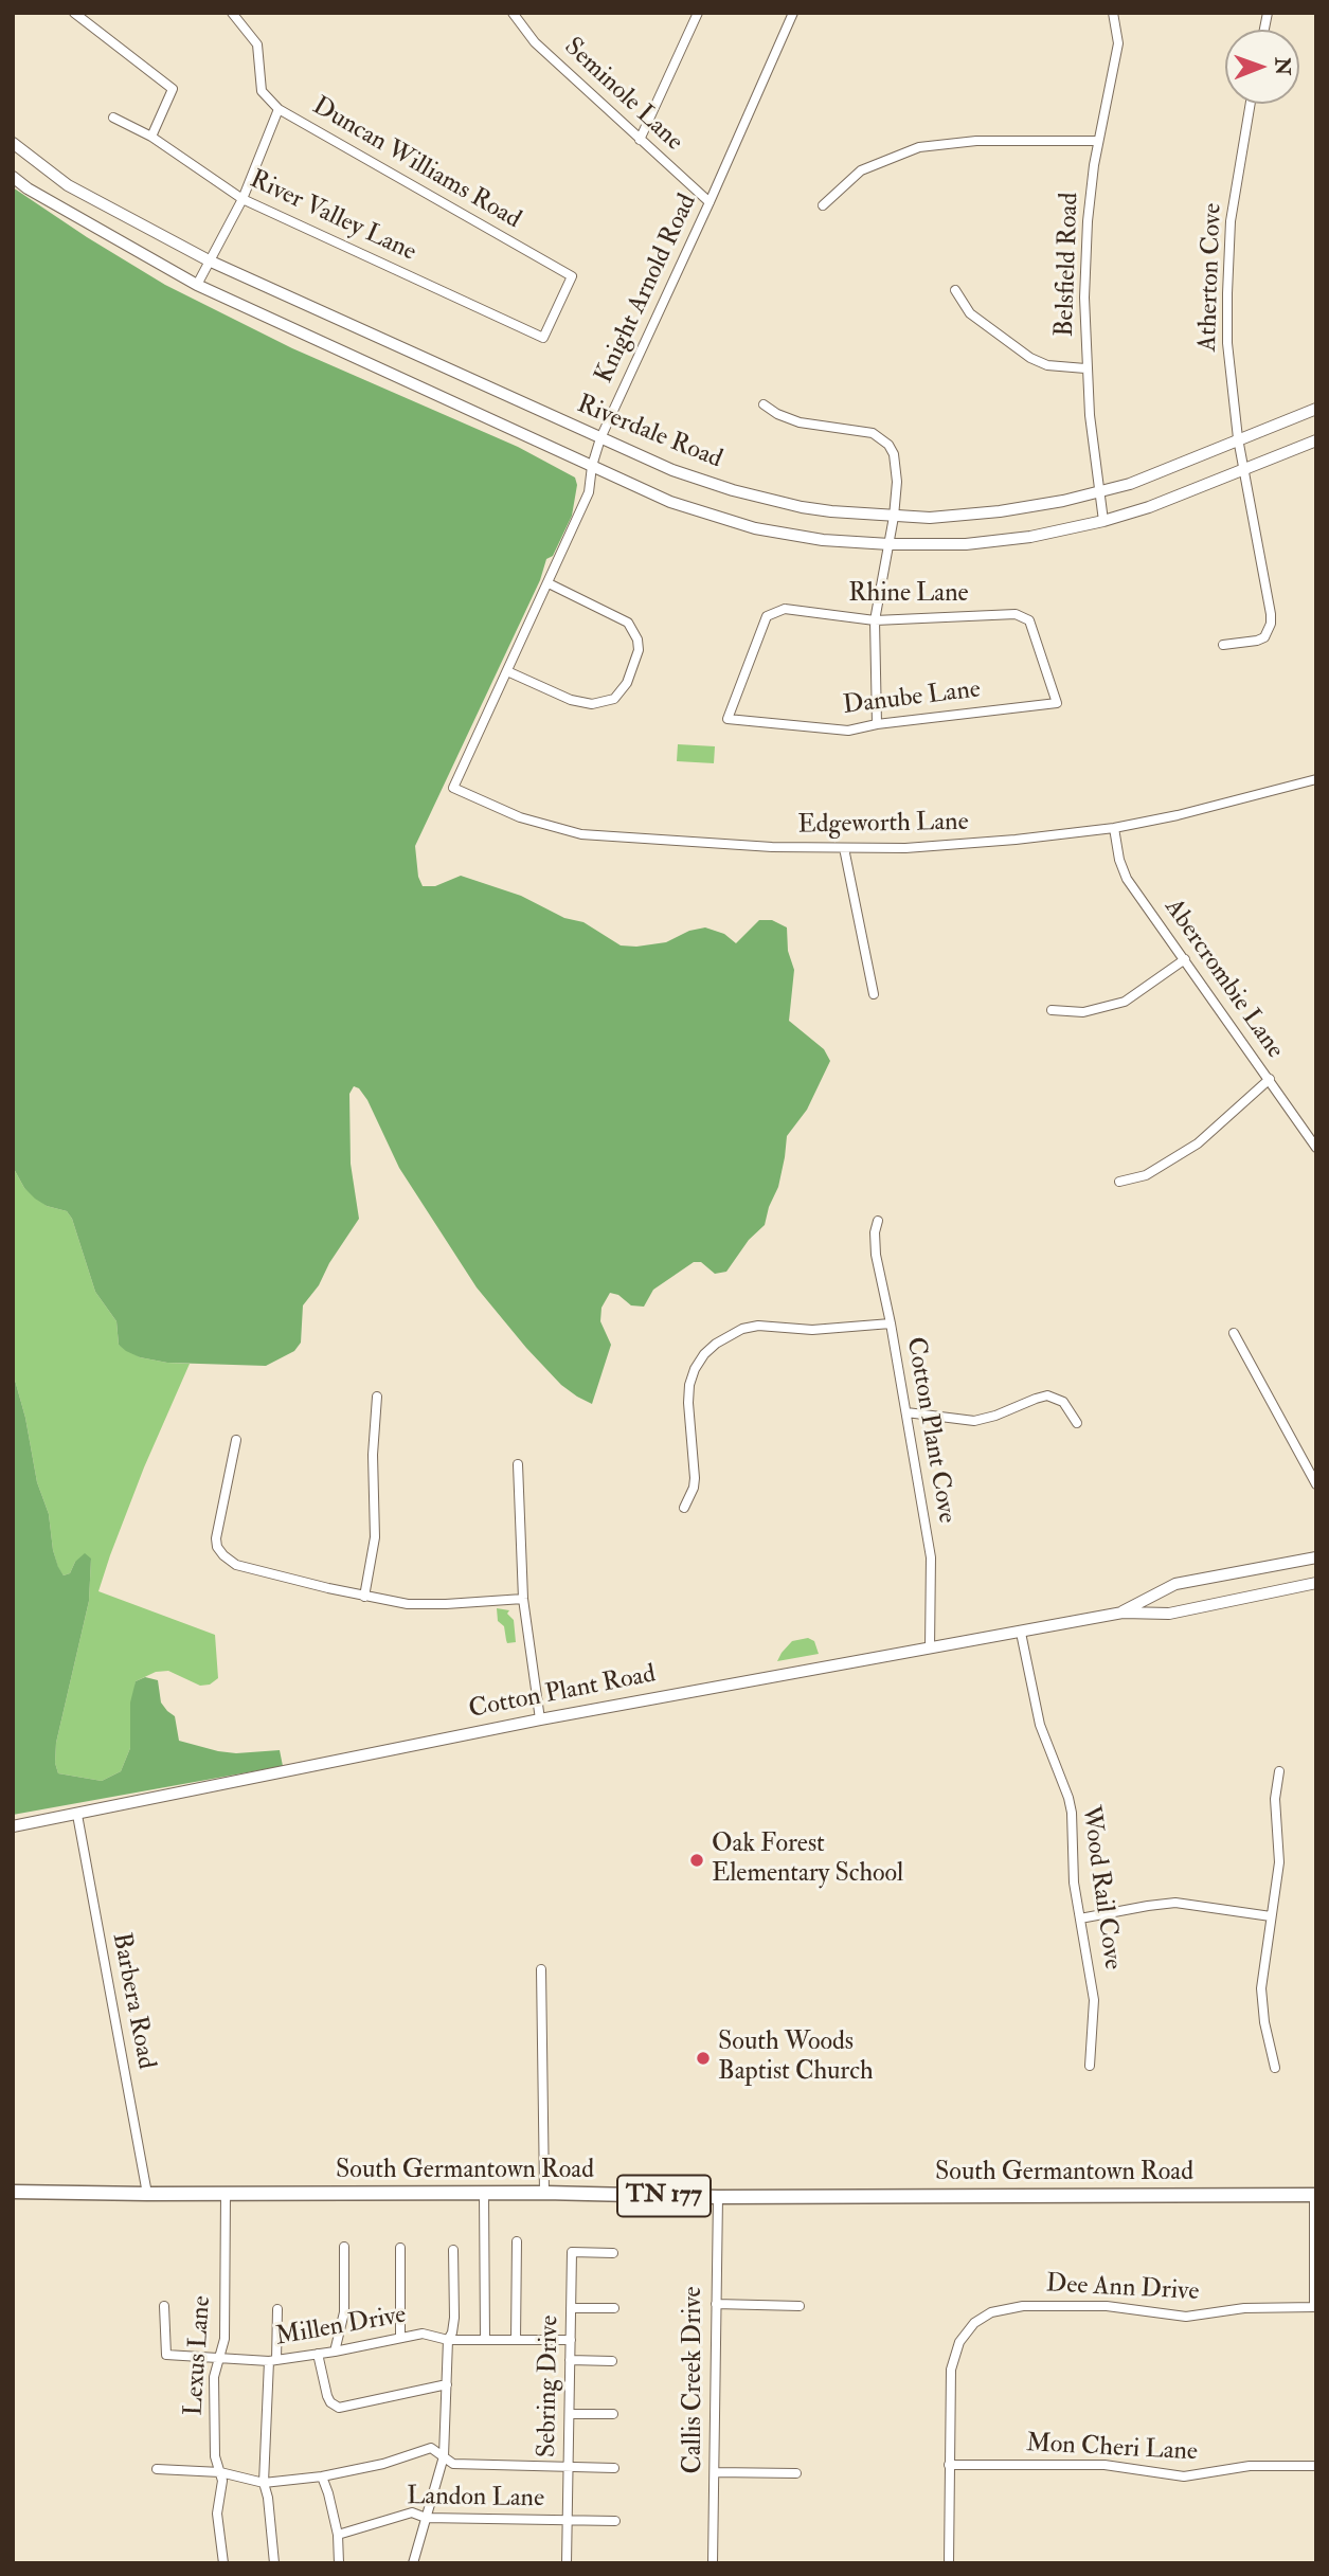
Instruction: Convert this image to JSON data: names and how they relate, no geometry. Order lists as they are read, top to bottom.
{
  "streets": {
    "main road": ["South Germantown Road", "TN 177"],
    "street": [
      "Seminole Lane",
      "Duncan Williams Road",
      "River Valley Lane",
      "Belsfield Road",
      "Atherton Cove",
      "Knight Arnold Road",
      "Riverdale Road",
      "Rhine Lane",
      "Danube Lane",
      "Edgeworth Lane",
      "Abercrombie Lane",
      "Cotton Plant Cove",
      "Cotton Plant Road",
      "Wood Rail Cove",
      "Barbera Road",
      "Dee Ann Drive",
      "Millen Drive",
      "Lexus Lane",
      "Callis Creek Drive",
      "Sebring Drive",
      "Mon Cheri Lane",
      "Landon Lane"
    ]
  },
  "crossings": [
    ["Seminole Lane", "Knight Arnold Road"],
    ["Duncan Williams Road", "River Valley Lane"],
    ["Belsfield Road", "Riverdale Road"],
    ["Atherton Cove", "Riverdale Road"],
    ["Knight Arnold Road", "Riverdale Road"],
    ["Knight Arnold Road", "Edgeworth Lane"],
    ["Rhine Lane", "Danube Lane"],
    ["Edgeworth Lane", "Abercrombie Lane"],
    ["Cotton Plant Cove", "Cotton Plant Road"],
    ["Cotton Plant Road", "Wood Rail Cove"],
    ["Cotton Plant Road", "Barbera Road"],
    ["Barbera Road", "South Germantown Road"],
    ["South Germantown Road", "Lexus Lane"],
    ["South Germantown Road", "Callis Creek Drive"],
    ["Dee Ann Drive", "Mon Cheri Lane"],
    ["Millen Drive", "Lexus Lane"],
    ["Millen Drive", "Sebring Drive"],
    ["Sebring Drive", "Landon Lane"]
  ],
  "places": ["Oak Forest Elementary School", "South Woods Baptist Church"],
  "north": "right"
}
